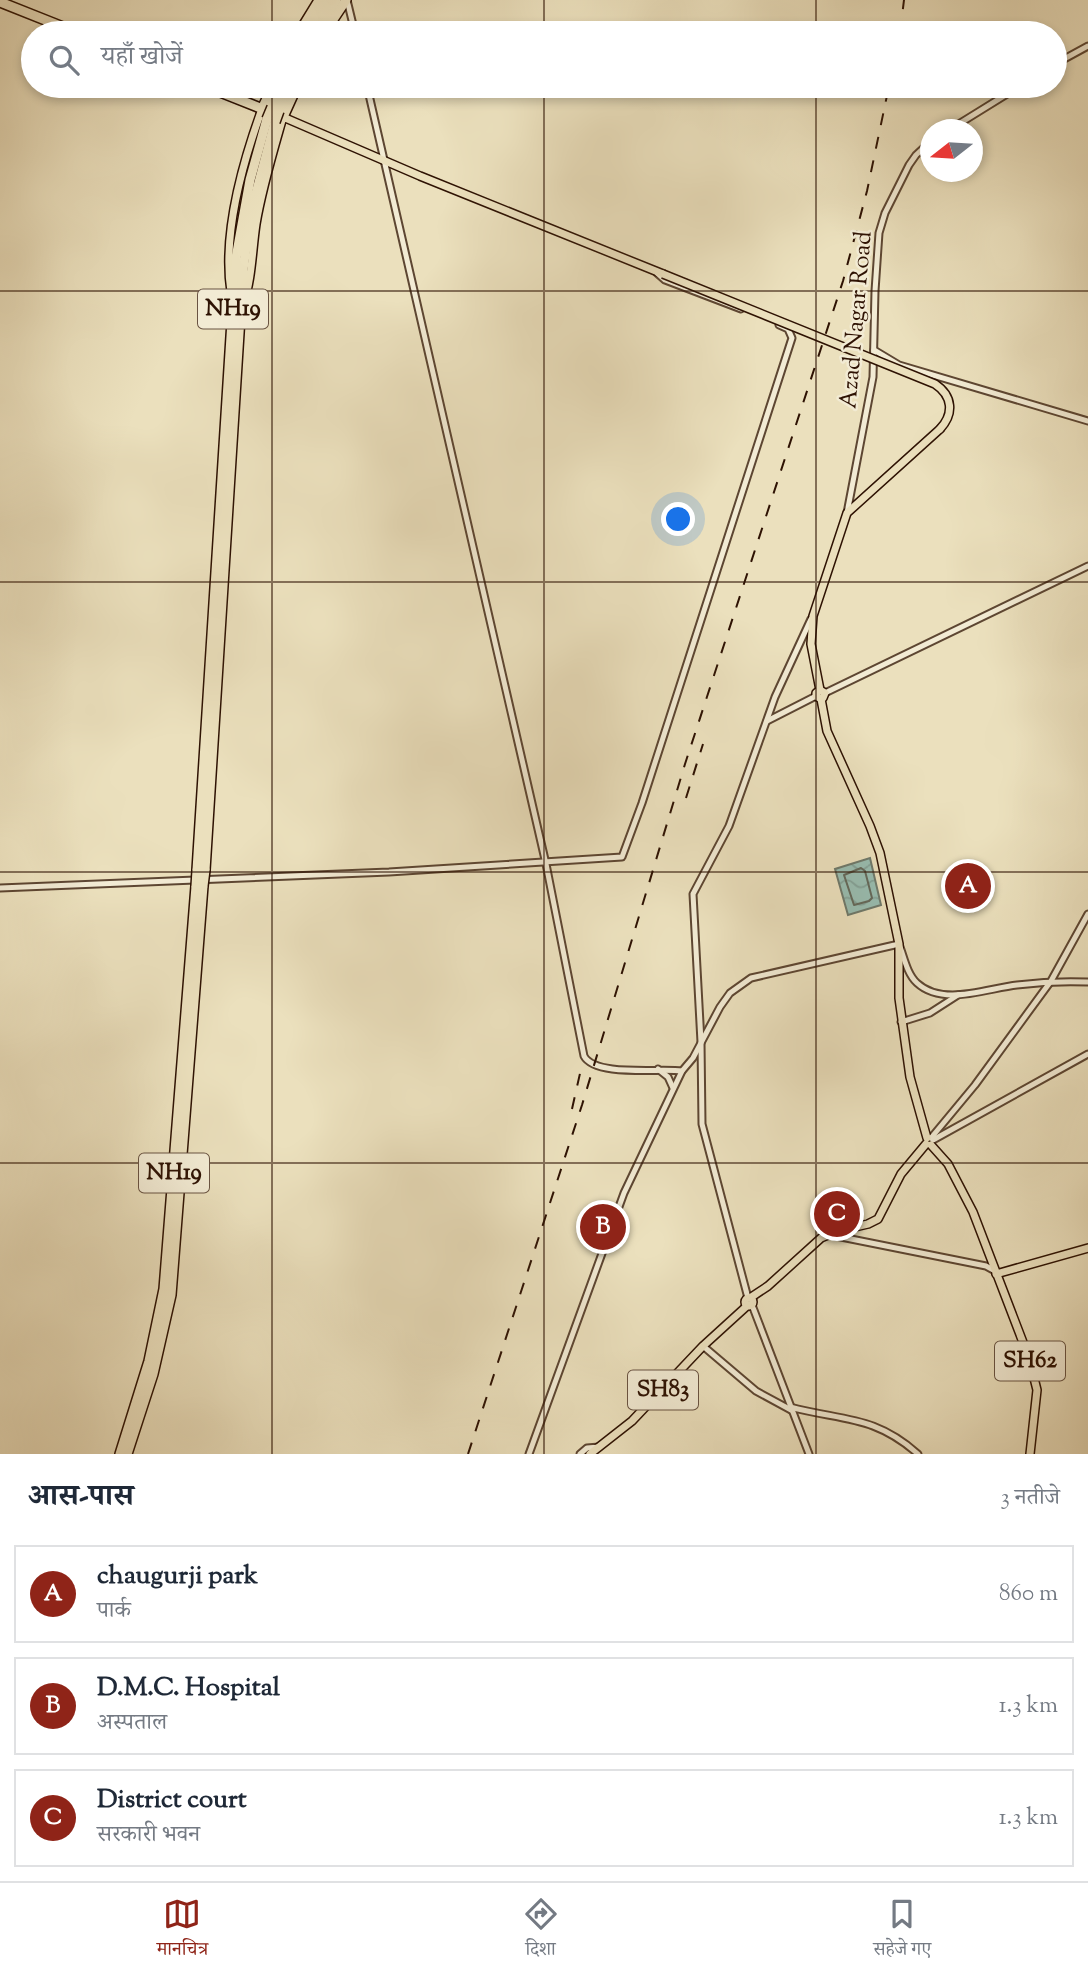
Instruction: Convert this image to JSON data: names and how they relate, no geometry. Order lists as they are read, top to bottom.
{
  "streets": {
    "highway": ["NH19"],
    "main road": ["SH62", "SH83"],
    "street": ["Azad Nagar Road"]
  },
  "crossings": [
    ["SH62", "SH83"]
  ],
  "north": "left",
  "page": {
    "search": "यहाँ खोजें",
    "pins": ["A", "C", "B"],
    "heading": ["आस-पास", "3 नतीजे"],
    "list": [
      {
        "mark": "A",
        "name": "chaugurji park",
        "note": "पार्क",
        "value": "860 m"
      },
      {
        "mark": "B",
        "name": "D.M.C. Hospital",
        "note": "अस्पताल",
        "value": "1.3 km"
      },
      {
        "mark": "C",
        "name": "District court",
        "note": "सरकारी भवन",
        "value": "1.3 km"
      }
    ],
    "nav": ["मानचित्र", "दिशा", "सहेजे गए"]
  }
}
